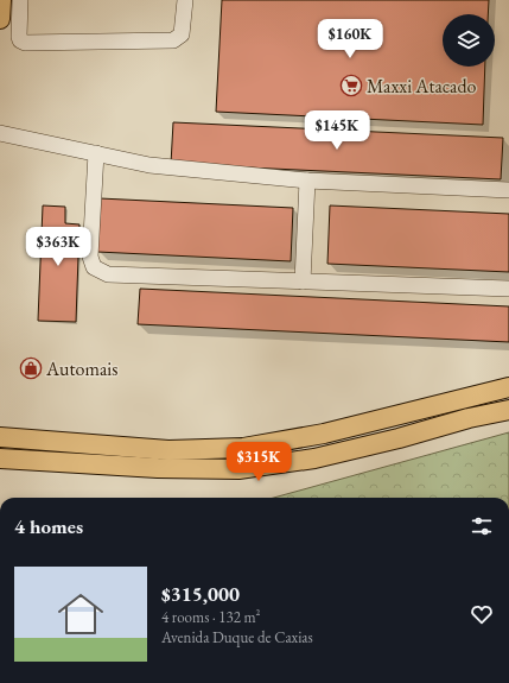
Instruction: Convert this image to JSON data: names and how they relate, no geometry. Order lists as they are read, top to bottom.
{
  "places": {
    "supermarket": ["Maxxi Atacado"],
    "shop": ["Automais"]
  },
  "page": {
    "price": [
      "$160K",
      "$145K",
      "$363K",
      "$315K"
    ],
    "heading": "4 homes",
    "list": [
      {
        "name": "$315,000",
        "note": "4 rooms · 132 m² · Avenida Duque de Caxias"
      }
    ]
  }
}
